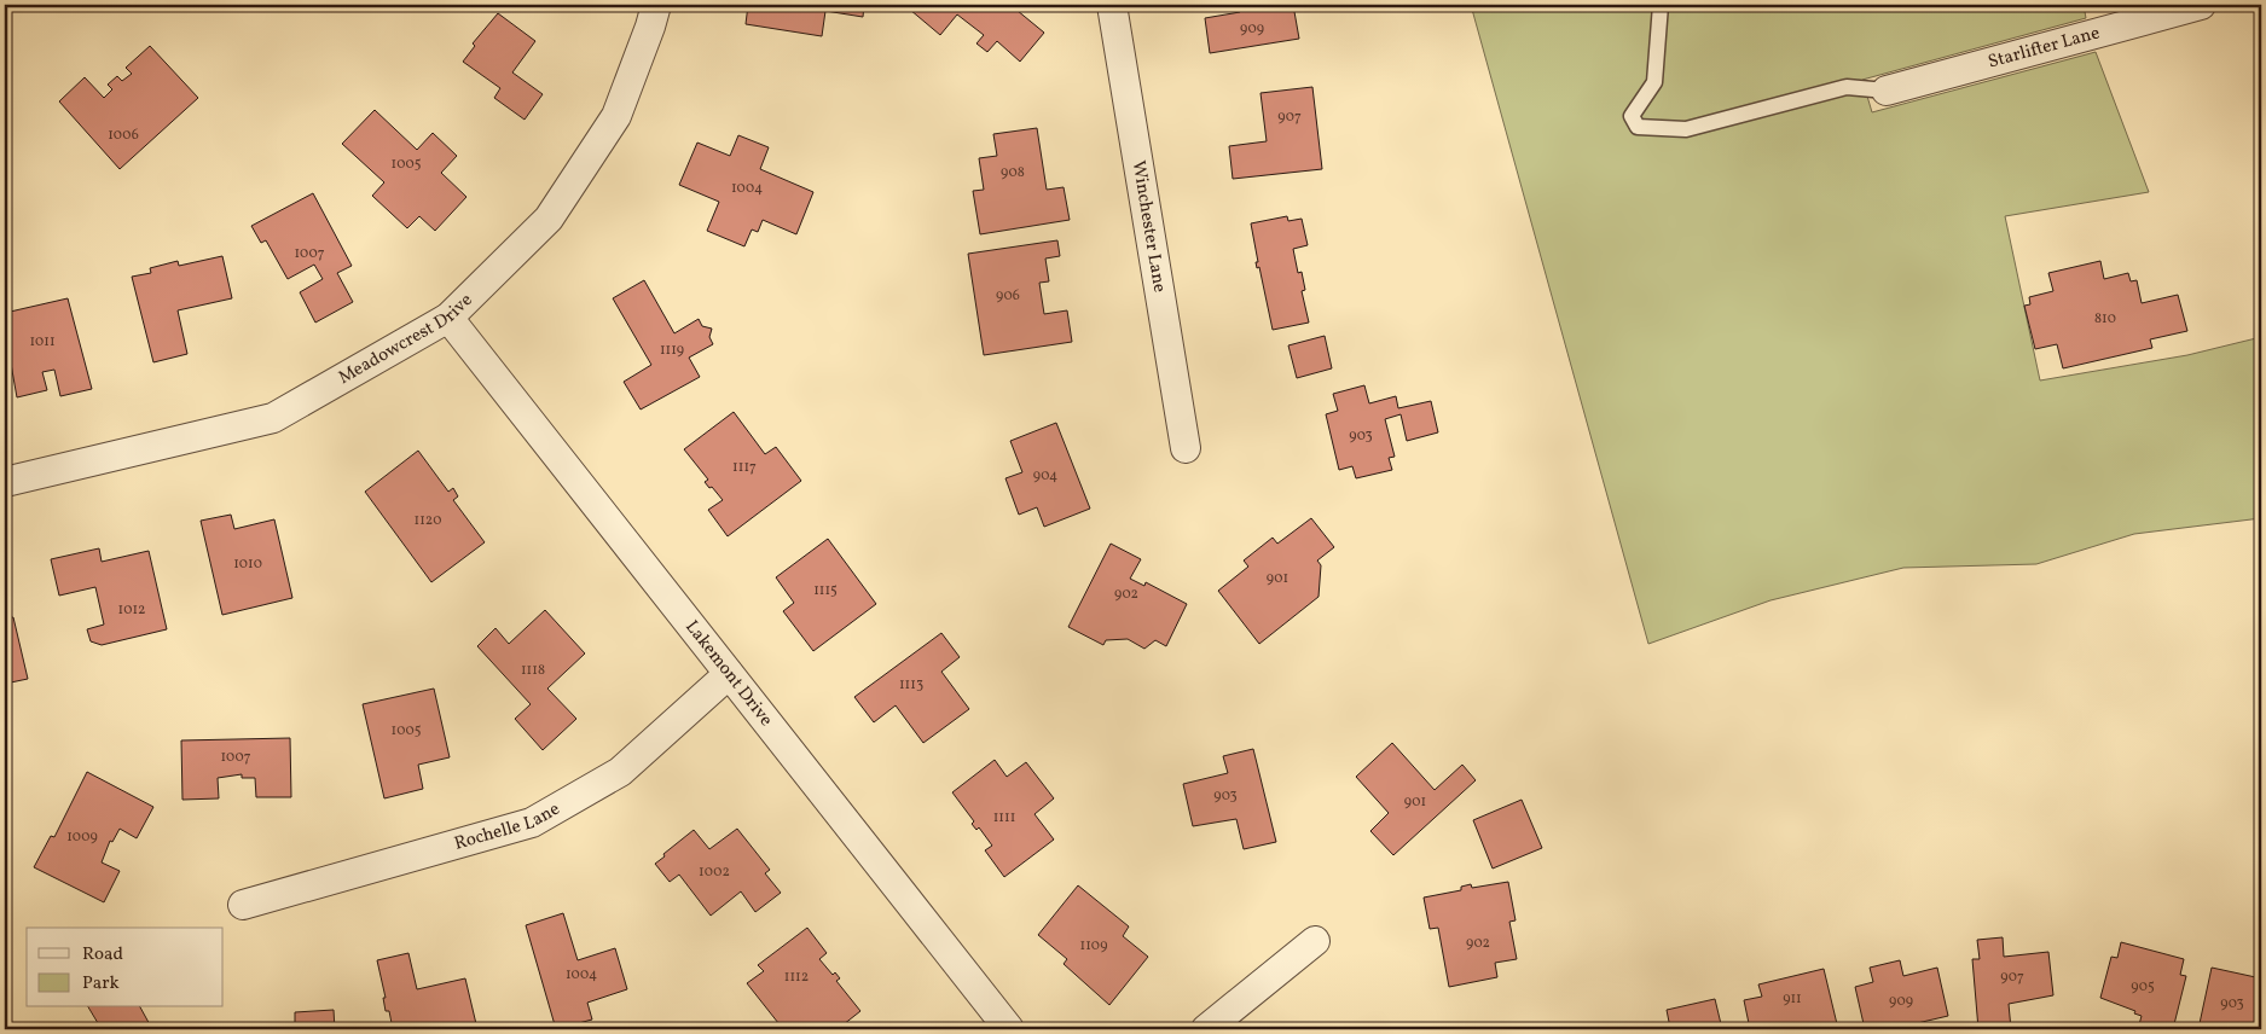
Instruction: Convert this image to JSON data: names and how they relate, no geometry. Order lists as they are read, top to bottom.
{
  "streets": {
    "street": [
      "Starlifter Lane",
      "Winchester Lane",
      "Meadowcrest Drive",
      "Lakemont Drive",
      "Rochelle Lane"
    ]
  },
  "crossings": [
    ["Meadowcrest Drive", "Lakemont Drive"],
    ["Lakemont Drive", "Rochelle Lane"]
  ],
  "house_numbers": [
    "909",
    "907",
    "1006",
    "1005",
    "908",
    "1004",
    "1007",
    "906",
    "810",
    "1011",
    "1119",
    "903",
    "1117",
    "904",
    "1120",
    "1010",
    "901",
    "1115",
    "902",
    "1012",
    "1118",
    "1113",
    "1005",
    "1007",
    "903",
    "901",
    "1111",
    "1009",
    "1002",
    "902",
    "1109",
    "1004",
    "1112",
    "907",
    "905",
    "911",
    "909",
    "903"
  ],
  "legend": ["Road", "Park"]
}
